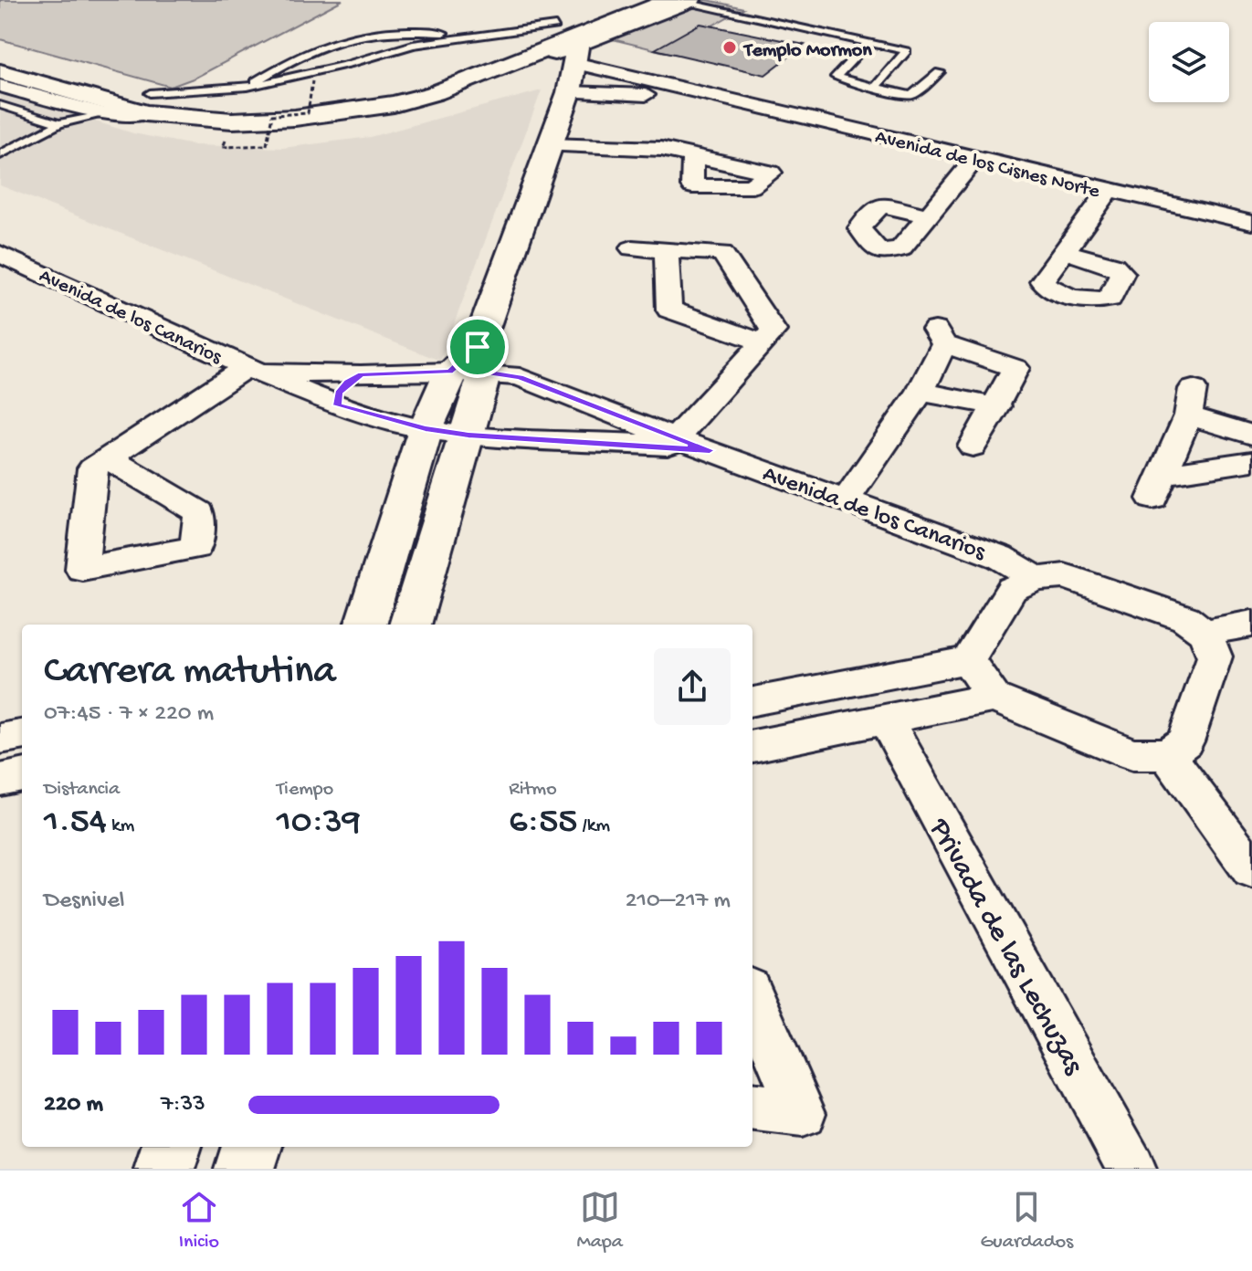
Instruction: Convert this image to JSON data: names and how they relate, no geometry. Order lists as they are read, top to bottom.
{
  "streets": {
    "street": ["Avenida de los Cisnes Norte", "Avenida de los Canarios", "Privada de las Lechuzas"]
  },
  "places": ["Templo Mormon"],
  "page": {
    "heading": ["Carrera matutina", "07:45 · 7 × 220 m"],
    "stats": [
      ["Distancia", "1.54 km"],
      ["Tiempo", "10:39"],
      ["Ritmo", "6:55 /km"]
    ],
    "chart": ["Desnivel", "210–217 m"],
    "list": [
      {
        "name": "220 m",
        "note": "7:33"
      }
    ],
    "tabs": ["Inicio", "Mapa", "Guardados"]
  }
}
